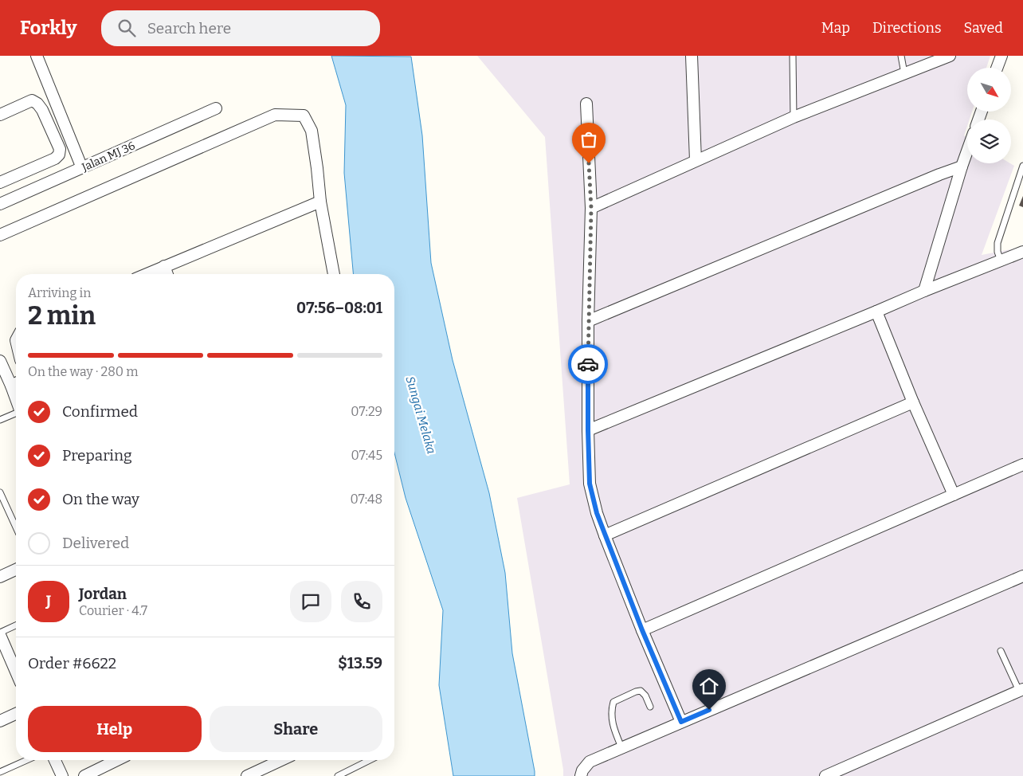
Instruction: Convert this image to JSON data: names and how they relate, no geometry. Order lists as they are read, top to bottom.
{
  "streets": {
    "street": ["Jalan MJ 36"]
  },
  "water": ["Sungai Melaka"],
  "north": "bottom right",
  "page": {
    "header": "Forkly",
    "search": "Search here",
    "nav": ["Map", "Directions", "Saved"],
    "heading": ["2 min", "Arriving in", "07:56–08:01"],
    "panel": [
      "Jordan",
      "Courier · 4.7",
      "Order #6622",
      "$13.59"
    ],
    "bar": "On the way · 280 m",
    "list": [
      ["Confirmed", "07:29"],
      ["Preparing", "07:45"],
      ["On the way", "07:48"],
      "Delivered"
    ],
    "round": "J",
    "buttons": ["Help", "Share"]
  }
}
